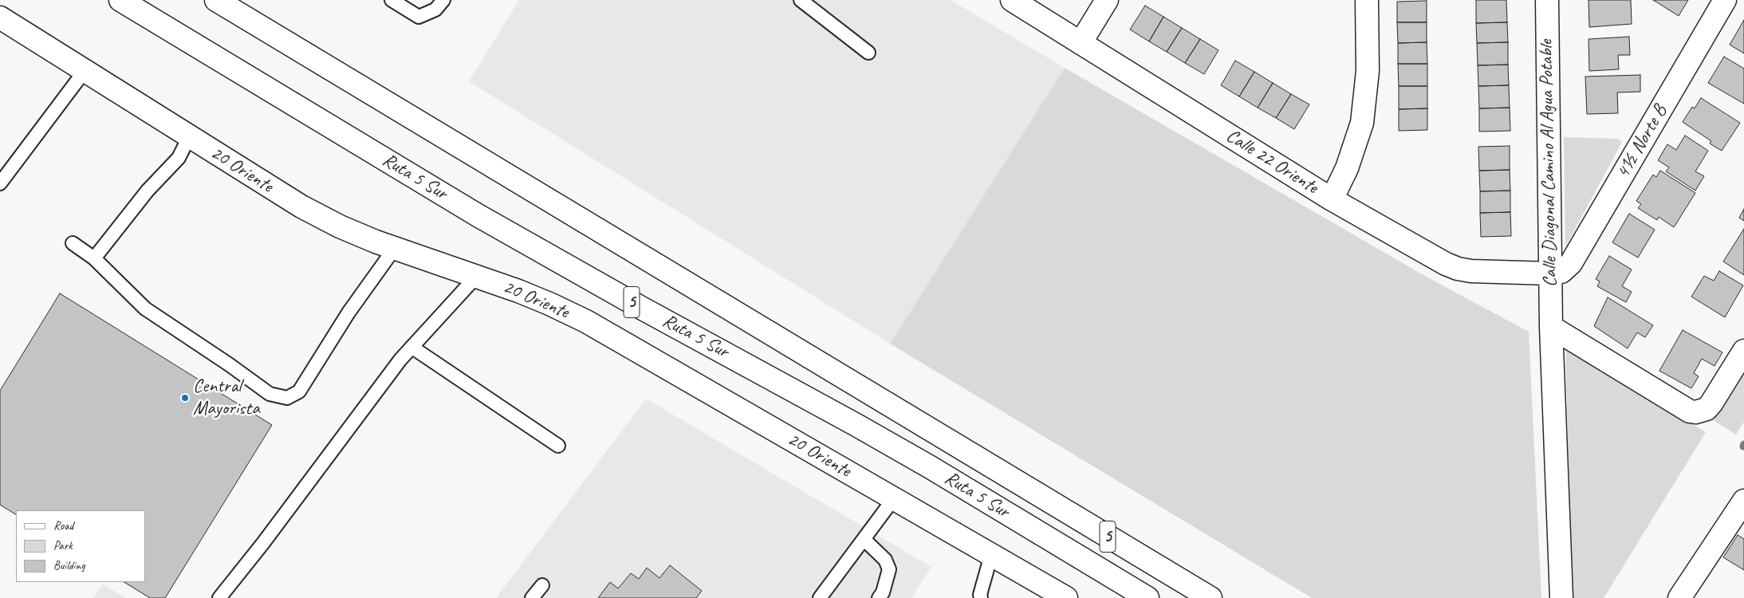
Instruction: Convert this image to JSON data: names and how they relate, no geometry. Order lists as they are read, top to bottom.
{
  "streets": {
    "main road": [
      "4½ Norte B",
      "Calle 22 Oriente",
      "Calle Diagonal Camino Al Agua Potable",
      "20 Oriente",
      "Ruta 5 Sur",
      "5"
    ]
  },
  "crossings": [
    ["4½ Norte B", "Calle 22 Oriente"],
    ["4½ Norte B", "Calle Diagonal Camino Al Agua Potable"],
    ["Calle 22 Oriente", "Calle Diagonal Camino Al Agua Potable"]
  ],
  "places": ["Central Mayorista"],
  "legend": ["Road", "Park", "Building"]
}
